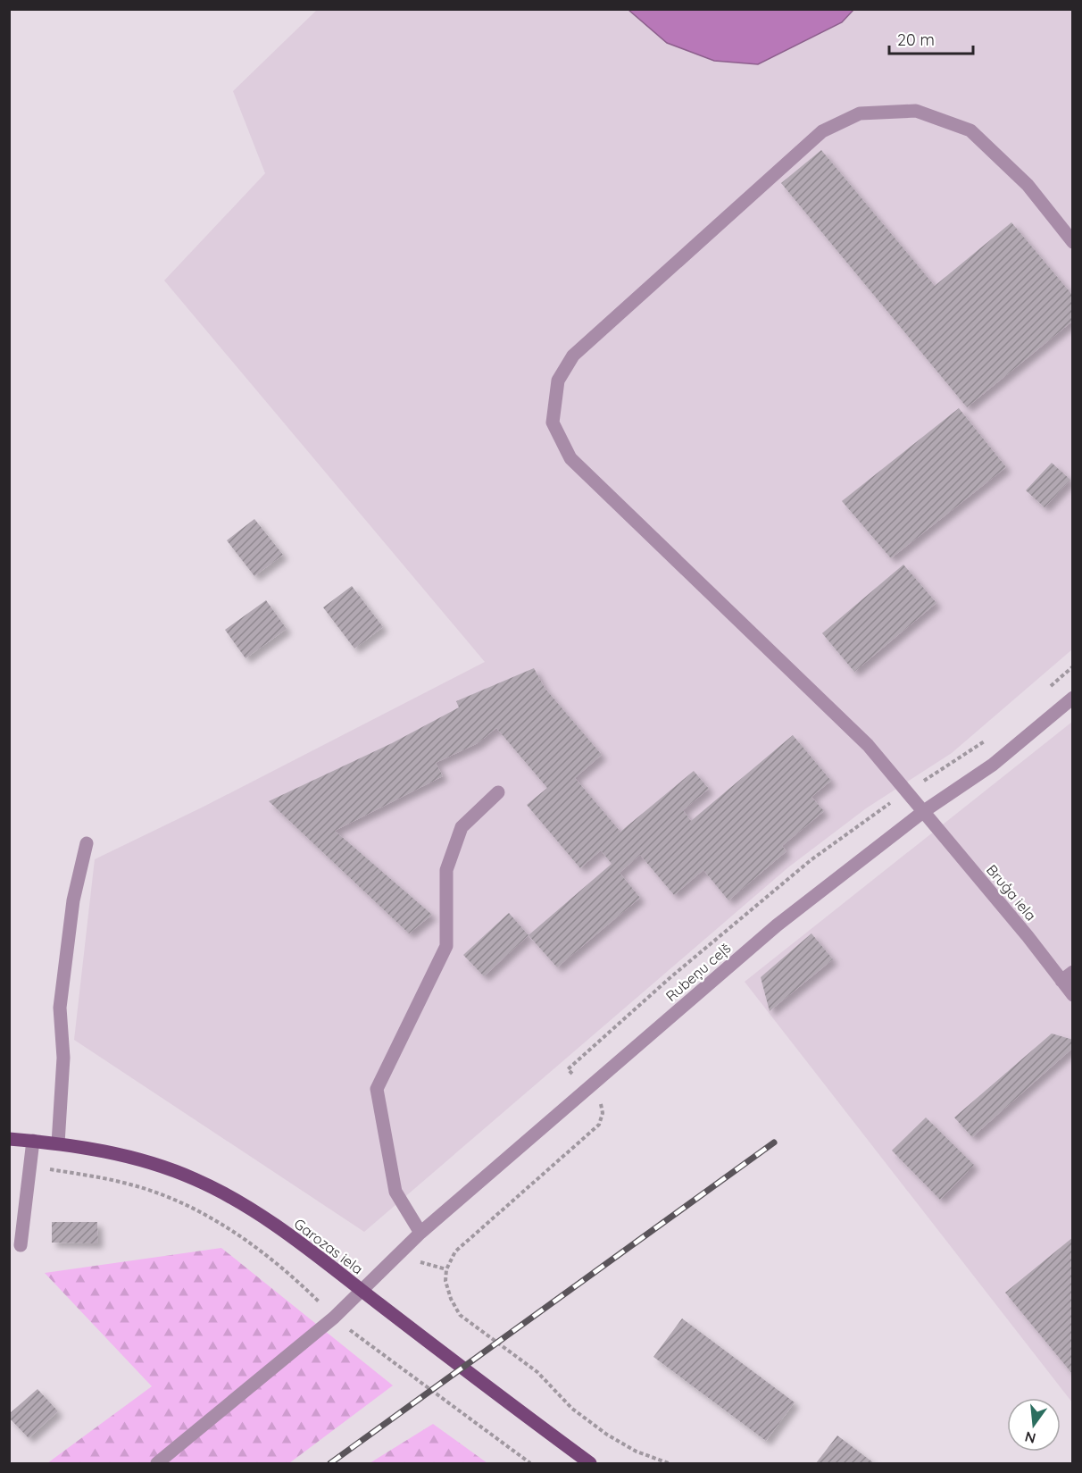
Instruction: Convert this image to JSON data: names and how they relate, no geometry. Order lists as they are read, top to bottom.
{
  "streets": {
    "main road": ["Garozas iela"],
    "street": ["Bruģa iela", "Rubeņu ceļš"]
  },
  "crossings": [
    ["Bruģa iela", "Rubeņu ceļš"],
    ["Rubeņu ceļš", "Garozas iela"]
  ],
  "scale_bar": "20 m",
  "north": "bottom"
}
